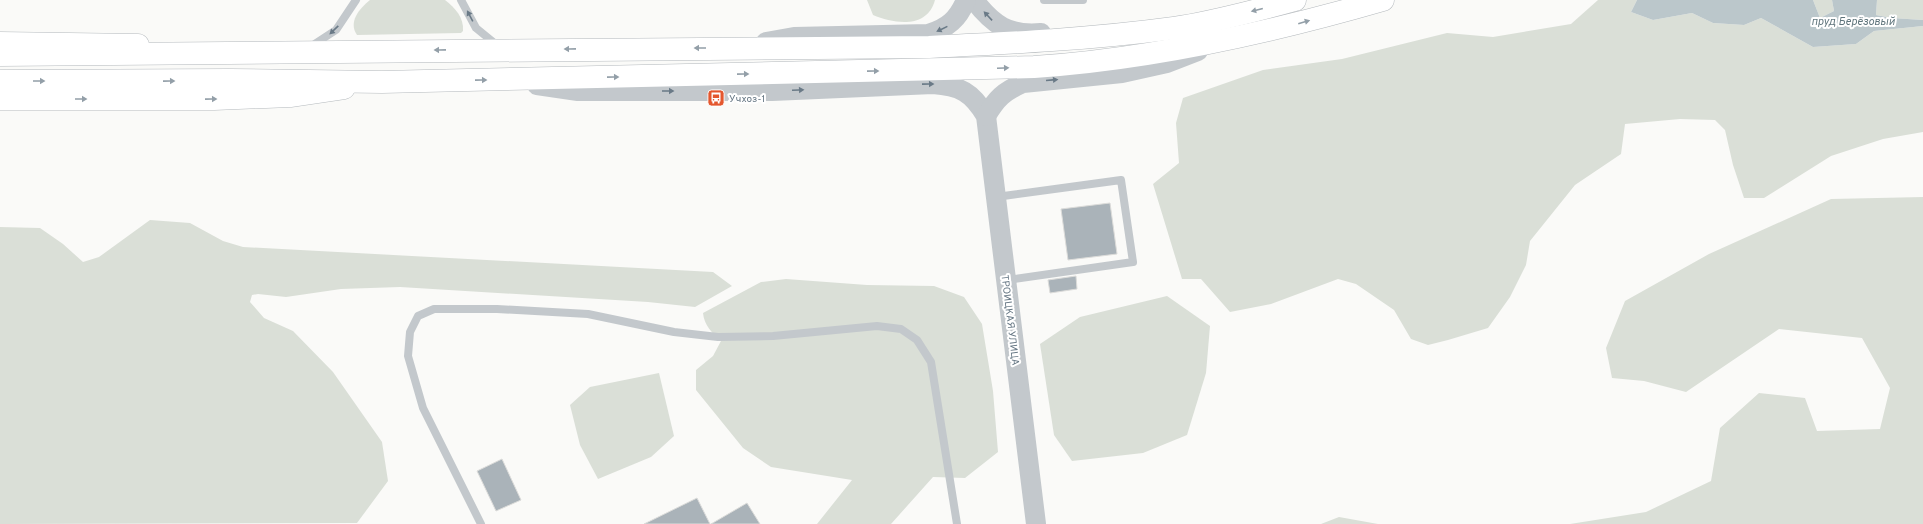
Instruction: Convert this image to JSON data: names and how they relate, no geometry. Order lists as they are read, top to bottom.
{
  "streets": {
    "street": ["ТРОИЦКАЯ УЛИЦА"]
  },
  "water": ["пруд Берёзовый"],
  "places": {
    "bus stop": ["Учхоз-1"]
  }
}
